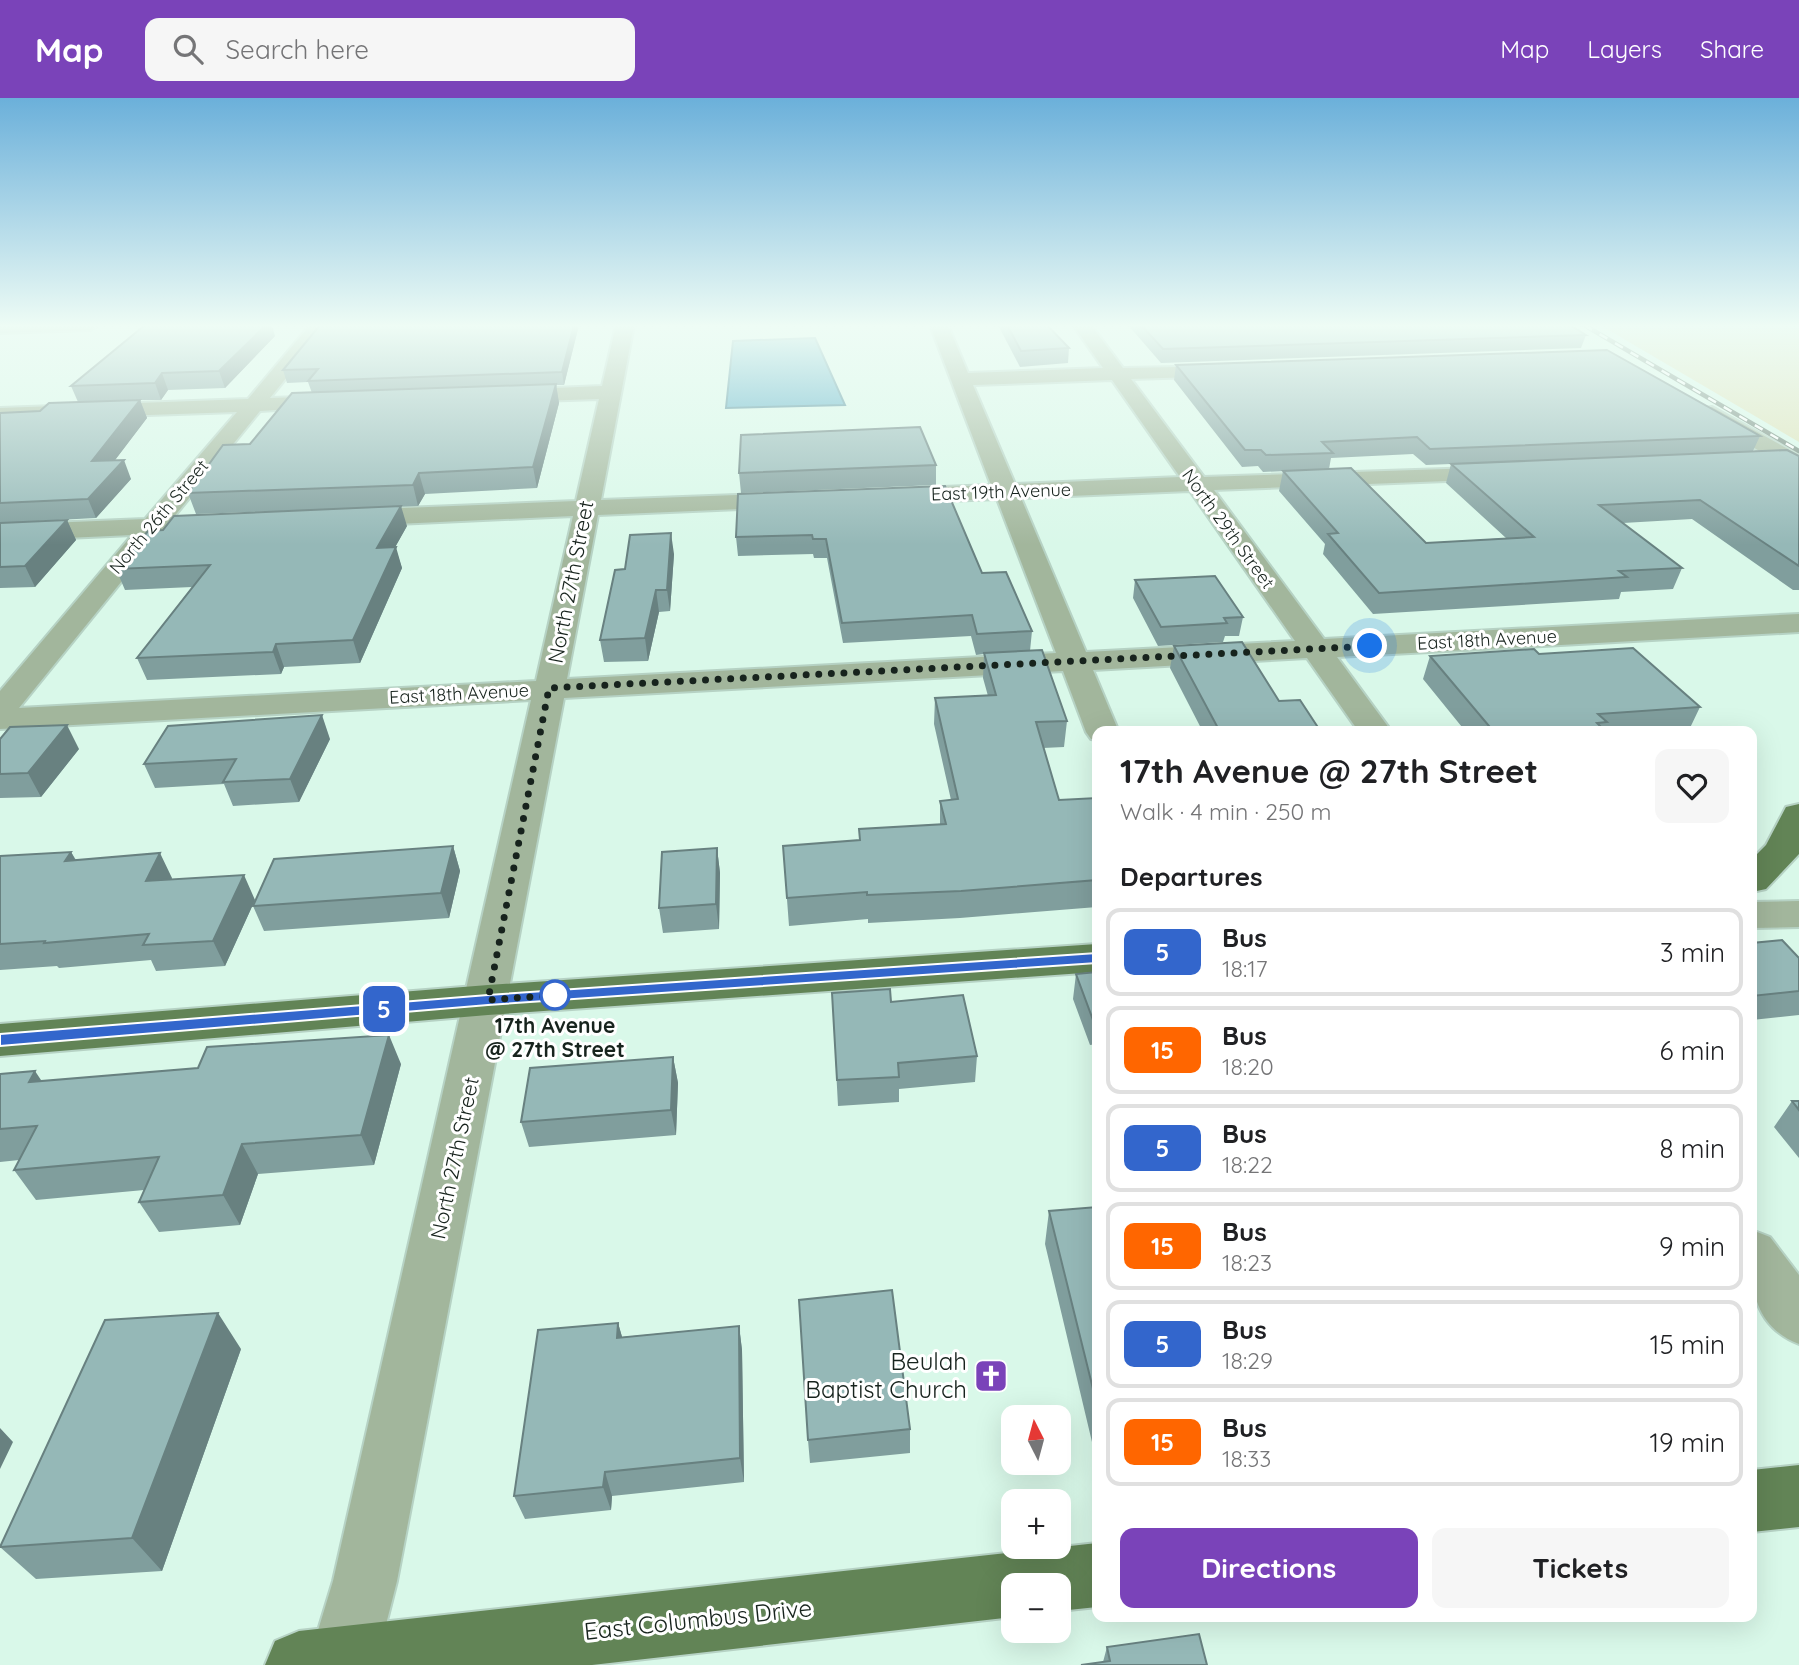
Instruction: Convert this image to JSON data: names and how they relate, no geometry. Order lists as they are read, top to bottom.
{
  "streets": {
    "main road": ["East Columbus Drive"],
    "street": [
      "East 19th Avenue",
      "North 26th Street",
      "North 29th Street",
      "North 27th Street",
      "East 18th Avenue"
    ]
  },
  "crossings": [
    ["East 19th Avenue", "North 29th Street"],
    ["North 29th Street", "East 18th Avenue"],
    ["North 27th Street", "East 18th Avenue"],
    ["North 27th Street", "East Columbus Drive"]
  ],
  "places": {
    "other": ["17th Avenue @ 27th Street"],
    "church": ["Beulah Baptist Church"]
  },
  "lines": ["bus line 5"],
  "north": "top",
  "page": {
    "header": "Map",
    "search": "Search here",
    "nav": ["Map", "Layers", "Share"],
    "on_map": "5",
    "heading": [
      ["17th Avenue @ 27th Street", "Walk · 4 min · 250 m"],
      "Departures"
    ],
    "list": [
      {
        "mark": "5",
        "name": "Bus",
        "note": "18:17",
        "value": "3 min"
      },
      {
        "mark": "15",
        "name": "Bus",
        "note": "18:20",
        "value": "6 min"
      },
      {
        "mark": "5",
        "name": "Bus",
        "note": "18:22",
        "value": "8 min"
      },
      {
        "mark": "15",
        "name": "Bus",
        "note": "18:23",
        "value": "9 min"
      },
      {
        "mark": "5",
        "name": "Bus",
        "note": "18:29",
        "value": "15 min"
      },
      {
        "mark": "15",
        "name": "Bus",
        "note": "18:33",
        "value": "19 min"
      }
    ],
    "map_buttons": ["+", "−"],
    "buttons": ["Directions", "Tickets"]
  }
}
